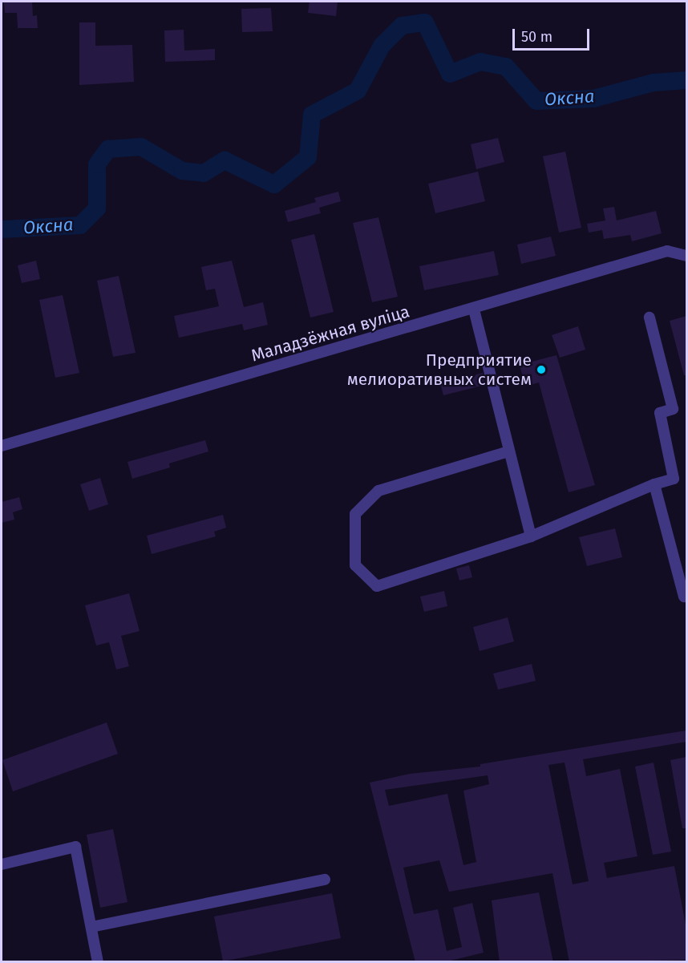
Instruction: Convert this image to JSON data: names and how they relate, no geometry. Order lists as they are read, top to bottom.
{
  "streets": {
    "street": ["Маладзёжная вуліца"]
  },
  "water": ["Оксна"],
  "places": ["Предприятие мелиоративных систем"],
  "scale_bar": "50 m"
}
